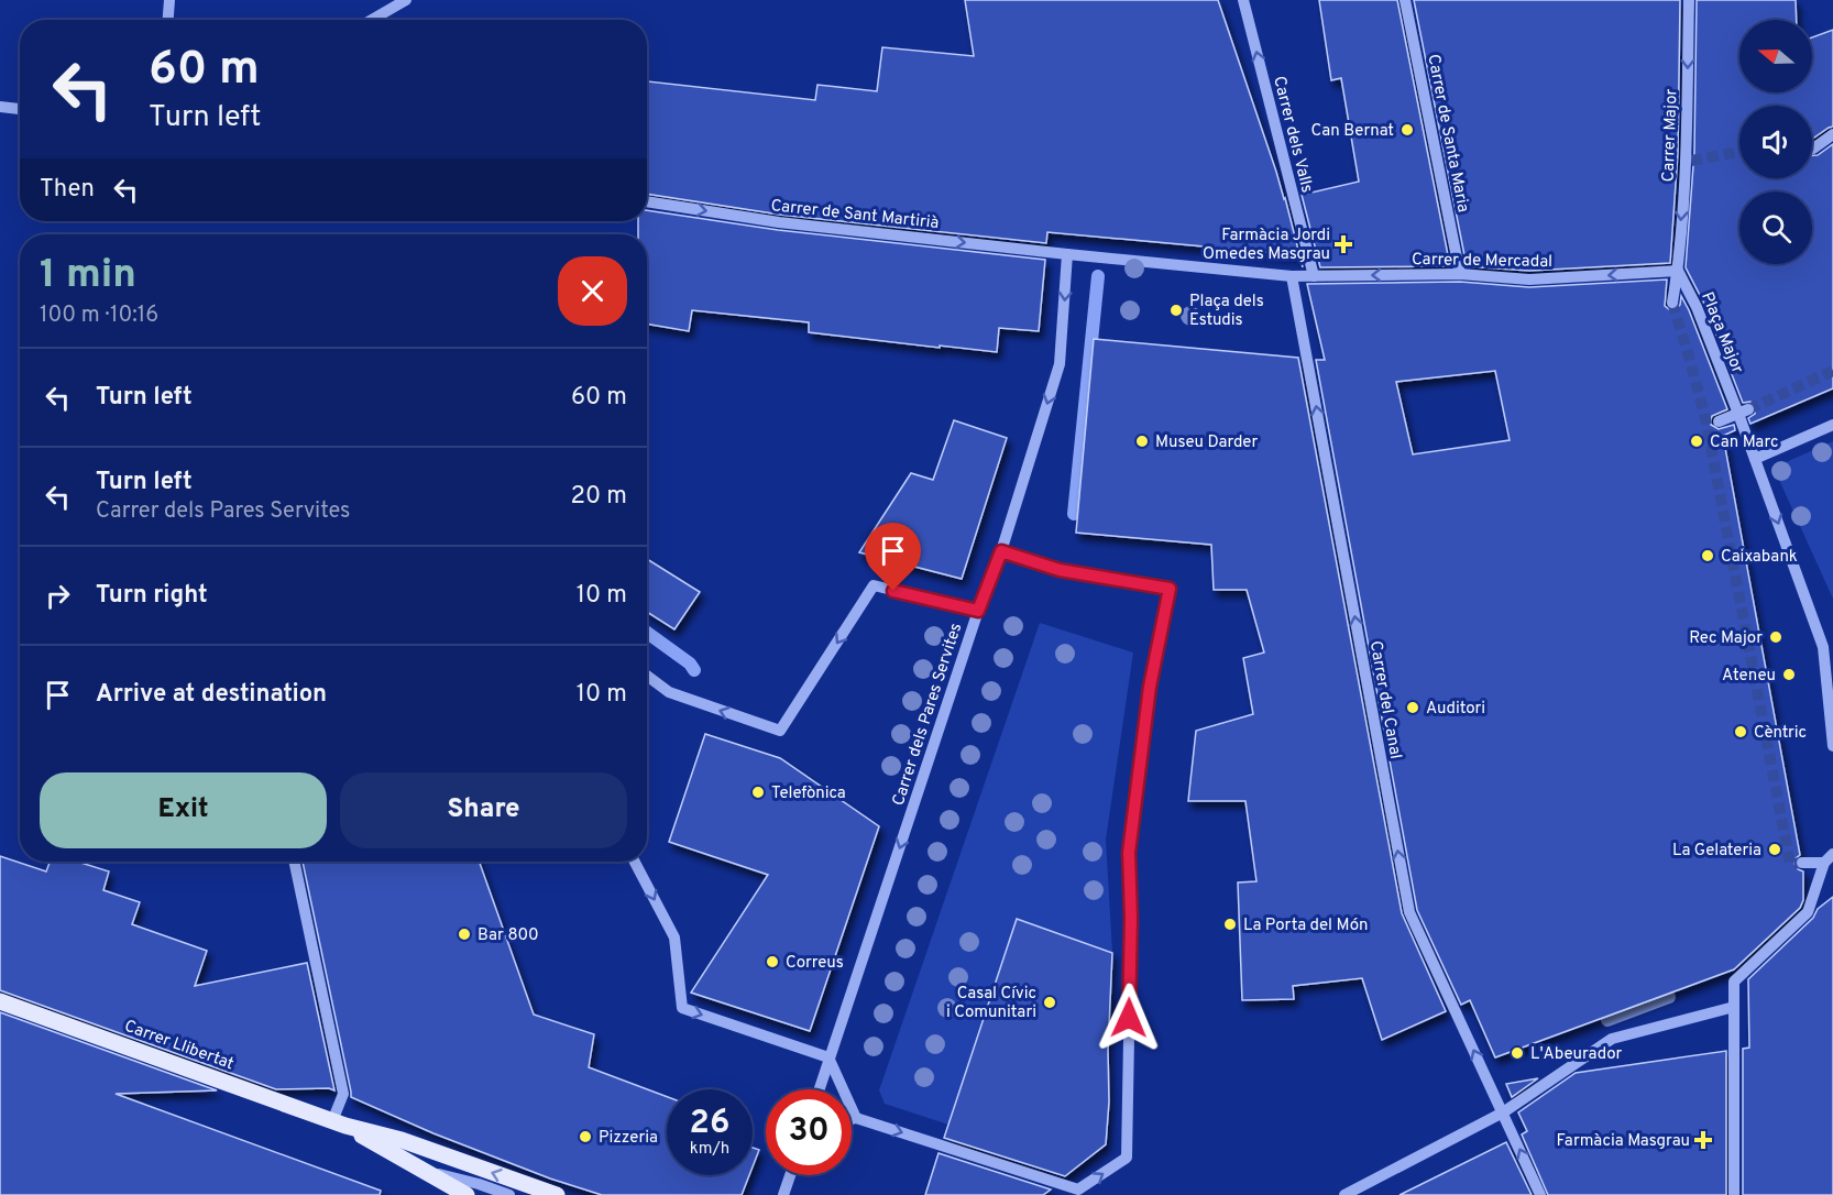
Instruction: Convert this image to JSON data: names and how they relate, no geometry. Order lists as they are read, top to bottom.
{
  "streets": {
    "main road": ["Carrer Llibertat"],
    "street": [
      "Carrer de Santa Maria",
      "Carrer dels Valls",
      "Carrer Major",
      "Carrer de Sant Martirià",
      "Carrer de Mercadal",
      "Plaça Major",
      "Carrer del Canal",
      "Carrer dels Pares Servites"
    ]
  },
  "crossings": [
    ["Carrer de Santa Maria", "Carrer de Mercadal"],
    ["Carrer dels Valls", "Carrer de Mercadal"],
    ["Carrer Major", "Carrer de Mercadal"],
    ["Carrer Major", "Plaça Major"],
    ["Carrer de Sant Martirià", "Carrer dels Pares Servites"],
    ["Carrer de Mercadal", "Plaça Major"],
    ["Carrer de Mercadal", "Carrer del Canal"]
  ],
  "one_way": [
    "Carrer dels Valls",
    "Carrer Major",
    "Carrer de Sant Martirià",
    "Carrer de Mercadal",
    "Plaça Major",
    "Carrer del Canal",
    "Carrer dels Pares Servites"
  ],
  "places": {
    "other": [
      "Can Bernat",
      "Plaça dels Estudis",
      "Museu Darder",
      "Can Marc",
      "Caixabank",
      "Rec Major",
      "Ateneu",
      "Auditori",
      "Cèntric",
      "Telefònica",
      "La Gelateria",
      "La Porta del Món",
      "Bar 800",
      "Correus",
      "Casal Cívic i Comunitari",
      "L'Abeurador",
      "Pizzeria"
    ],
    "health": ["Farmàcia Jordi Omedes Masgrau", "Farmàcia Masgrau"]
  },
  "north": "left",
  "page": {
    "turn": ["60 m", "Turn left"],
    "then": "Then",
    "heading": ["1 min", "100 m · 10:16"],
    "list": [
      {
        "name": "Turn left",
        "value": "60 m"
      },
      {
        "name": "Turn left",
        "note": "Carrer dels Pares Servites",
        "value": "20 m"
      },
      {
        "name": "Turn right",
        "value": "10 m"
      },
      {
        "name": "Arrive at destination",
        "value": "10 m"
      }
    ],
    "buttons": ["Exit", "Share"],
    "speed": "26 km/h",
    "limit": "30"
  }
}
